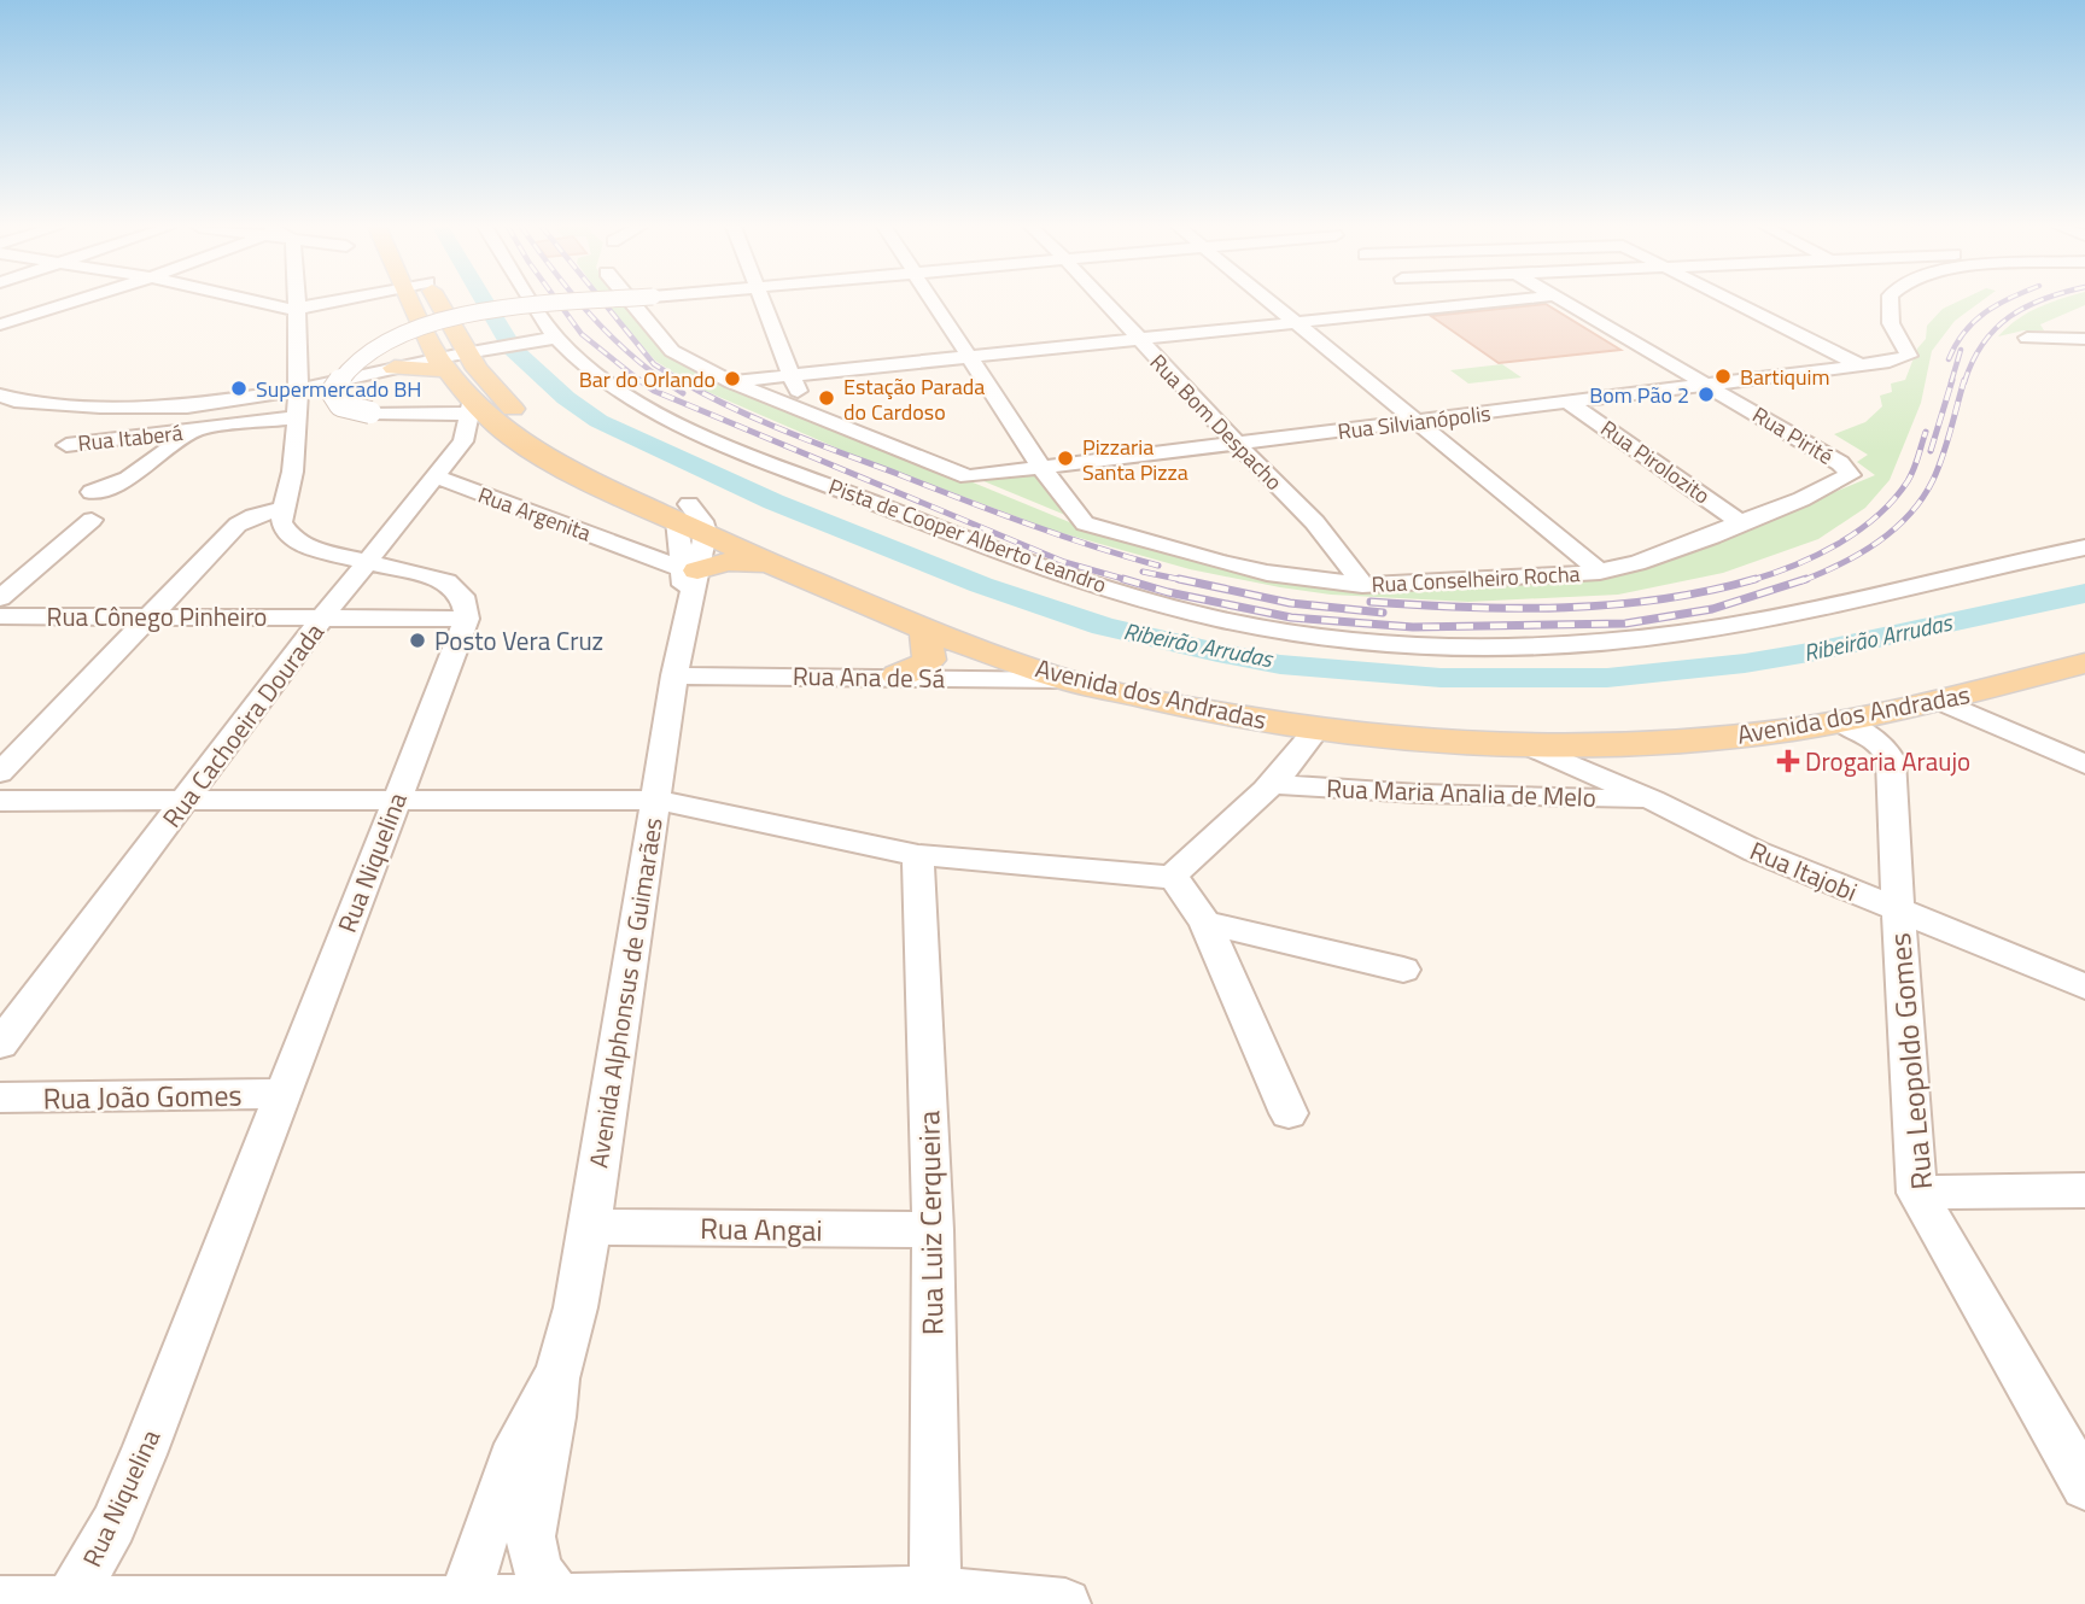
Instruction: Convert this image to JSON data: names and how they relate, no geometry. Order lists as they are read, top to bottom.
{
  "streets": {
    "main road": ["Avenida dos Andradas"],
    "street": [
      "Rua Bom Despacho",
      "Rua Silvianópolis",
      "Rua Pirité",
      "Rua Itaberá",
      "Rua Pirolozito",
      "Rua Argenita",
      "Pista de Cooper Alberto Leandro",
      "Rua Conselheiro Rocha",
      "Rua Cônego Pinheiro",
      "Rua Ana de Sá",
      "Rua Cachoeira Dourada",
      "Rua Maria Analia de Melo",
      "Rua Niquelina",
      "Rua Itajobi",
      "Avenida Alphonsus de Guimarães",
      "Rua Leopoldo Gomes",
      "Rua João Gomes",
      "Rua Luiz Cerqueira",
      "Rua Angai"
    ]
  },
  "crossings": [
    ["Rua Bom Despacho", "Rua Silvianópolis"],
    ["Rua Bom Despacho", "Rua Conselheiro Rocha"],
    ["Rua Silvianópolis", "Rua Pirité"],
    ["Rua Silvianópolis", "Rua Pirolozito"],
    ["Rua Silvianópolis", "Rua Conselheiro Rocha"],
    ["Rua Pirité", "Rua Conselheiro Rocha"],
    ["Rua Pirolozito", "Rua Conselheiro Rocha"],
    ["Rua Argenita", "Rua Cachoeira Dourada"],
    ["Rua Argenita", "Avenida Alphonsus de Guimarães"],
    ["Rua Cônego Pinheiro", "Rua Cachoeira Dourada"],
    ["Rua Cônego Pinheiro", "Rua Niquelina"],
    ["Rua Ana de Sá", "Avenida dos Andradas"],
    ["Rua Ana de Sá", "Avenida Alphonsus de Guimarães"],
    ["Avenida dos Andradas", "Rua Cachoeira Dourada"],
    ["Avenida dos Andradas", "Rua Itajobi"],
    ["Avenida dos Andradas", "Avenida Alphonsus de Guimarães"],
    ["Avenida dos Andradas", "Rua Leopoldo Gomes"],
    ["Rua Maria Analia de Melo", "Rua Itajobi"],
    ["Rua Niquelina", "Rua João Gomes"],
    ["Rua Itajobi", "Rua Leopoldo Gomes"],
    ["Avenida Alphonsus de Guimarães", "Rua Angai"],
    ["Rua Luiz Cerqueira", "Rua Angai"]
  ],
  "water": ["Ribeirão Arrudas"],
  "places": {
    "other": [
      "Bartiquim",
      "Bar do Orlando",
      "Supermercado BH",
      "Bom Pão 2",
      "Estação Parada do Cardoso",
      "Pizzaria Santa Pizza",
      "Posto Vera Cruz"
    ],
    "health": ["Drogaria Araujo"]
  }
}
